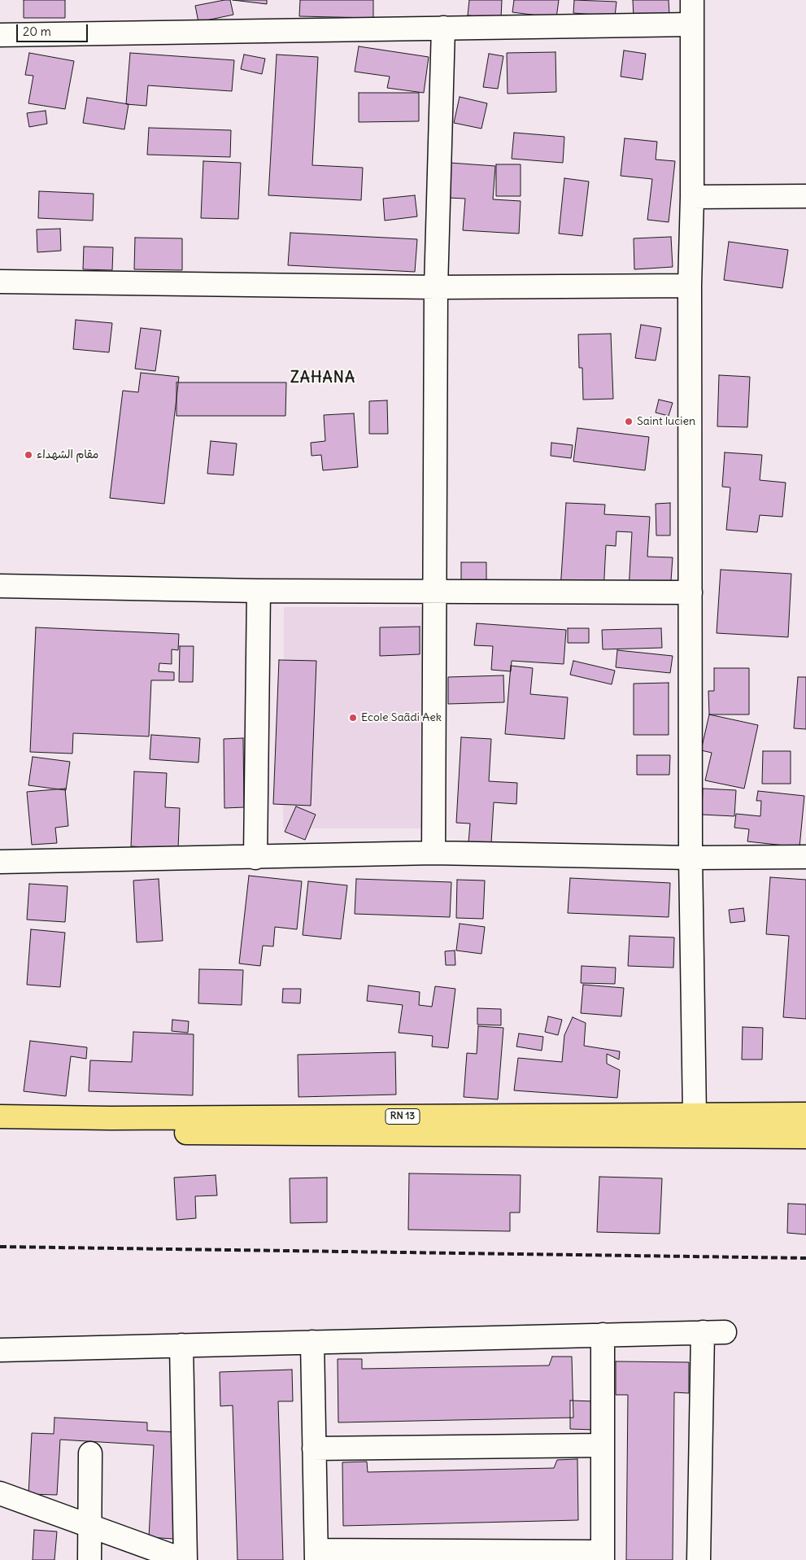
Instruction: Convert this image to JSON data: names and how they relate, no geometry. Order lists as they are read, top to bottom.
{
  "streets": {
    "highway": ["RN 13"]
  },
  "districts": ["ZAHANA"],
  "places": ["Saint lucien", "مقام الشهداء", "Ecole Saãdi Aek"],
  "scale_bar": "20 m"
}
